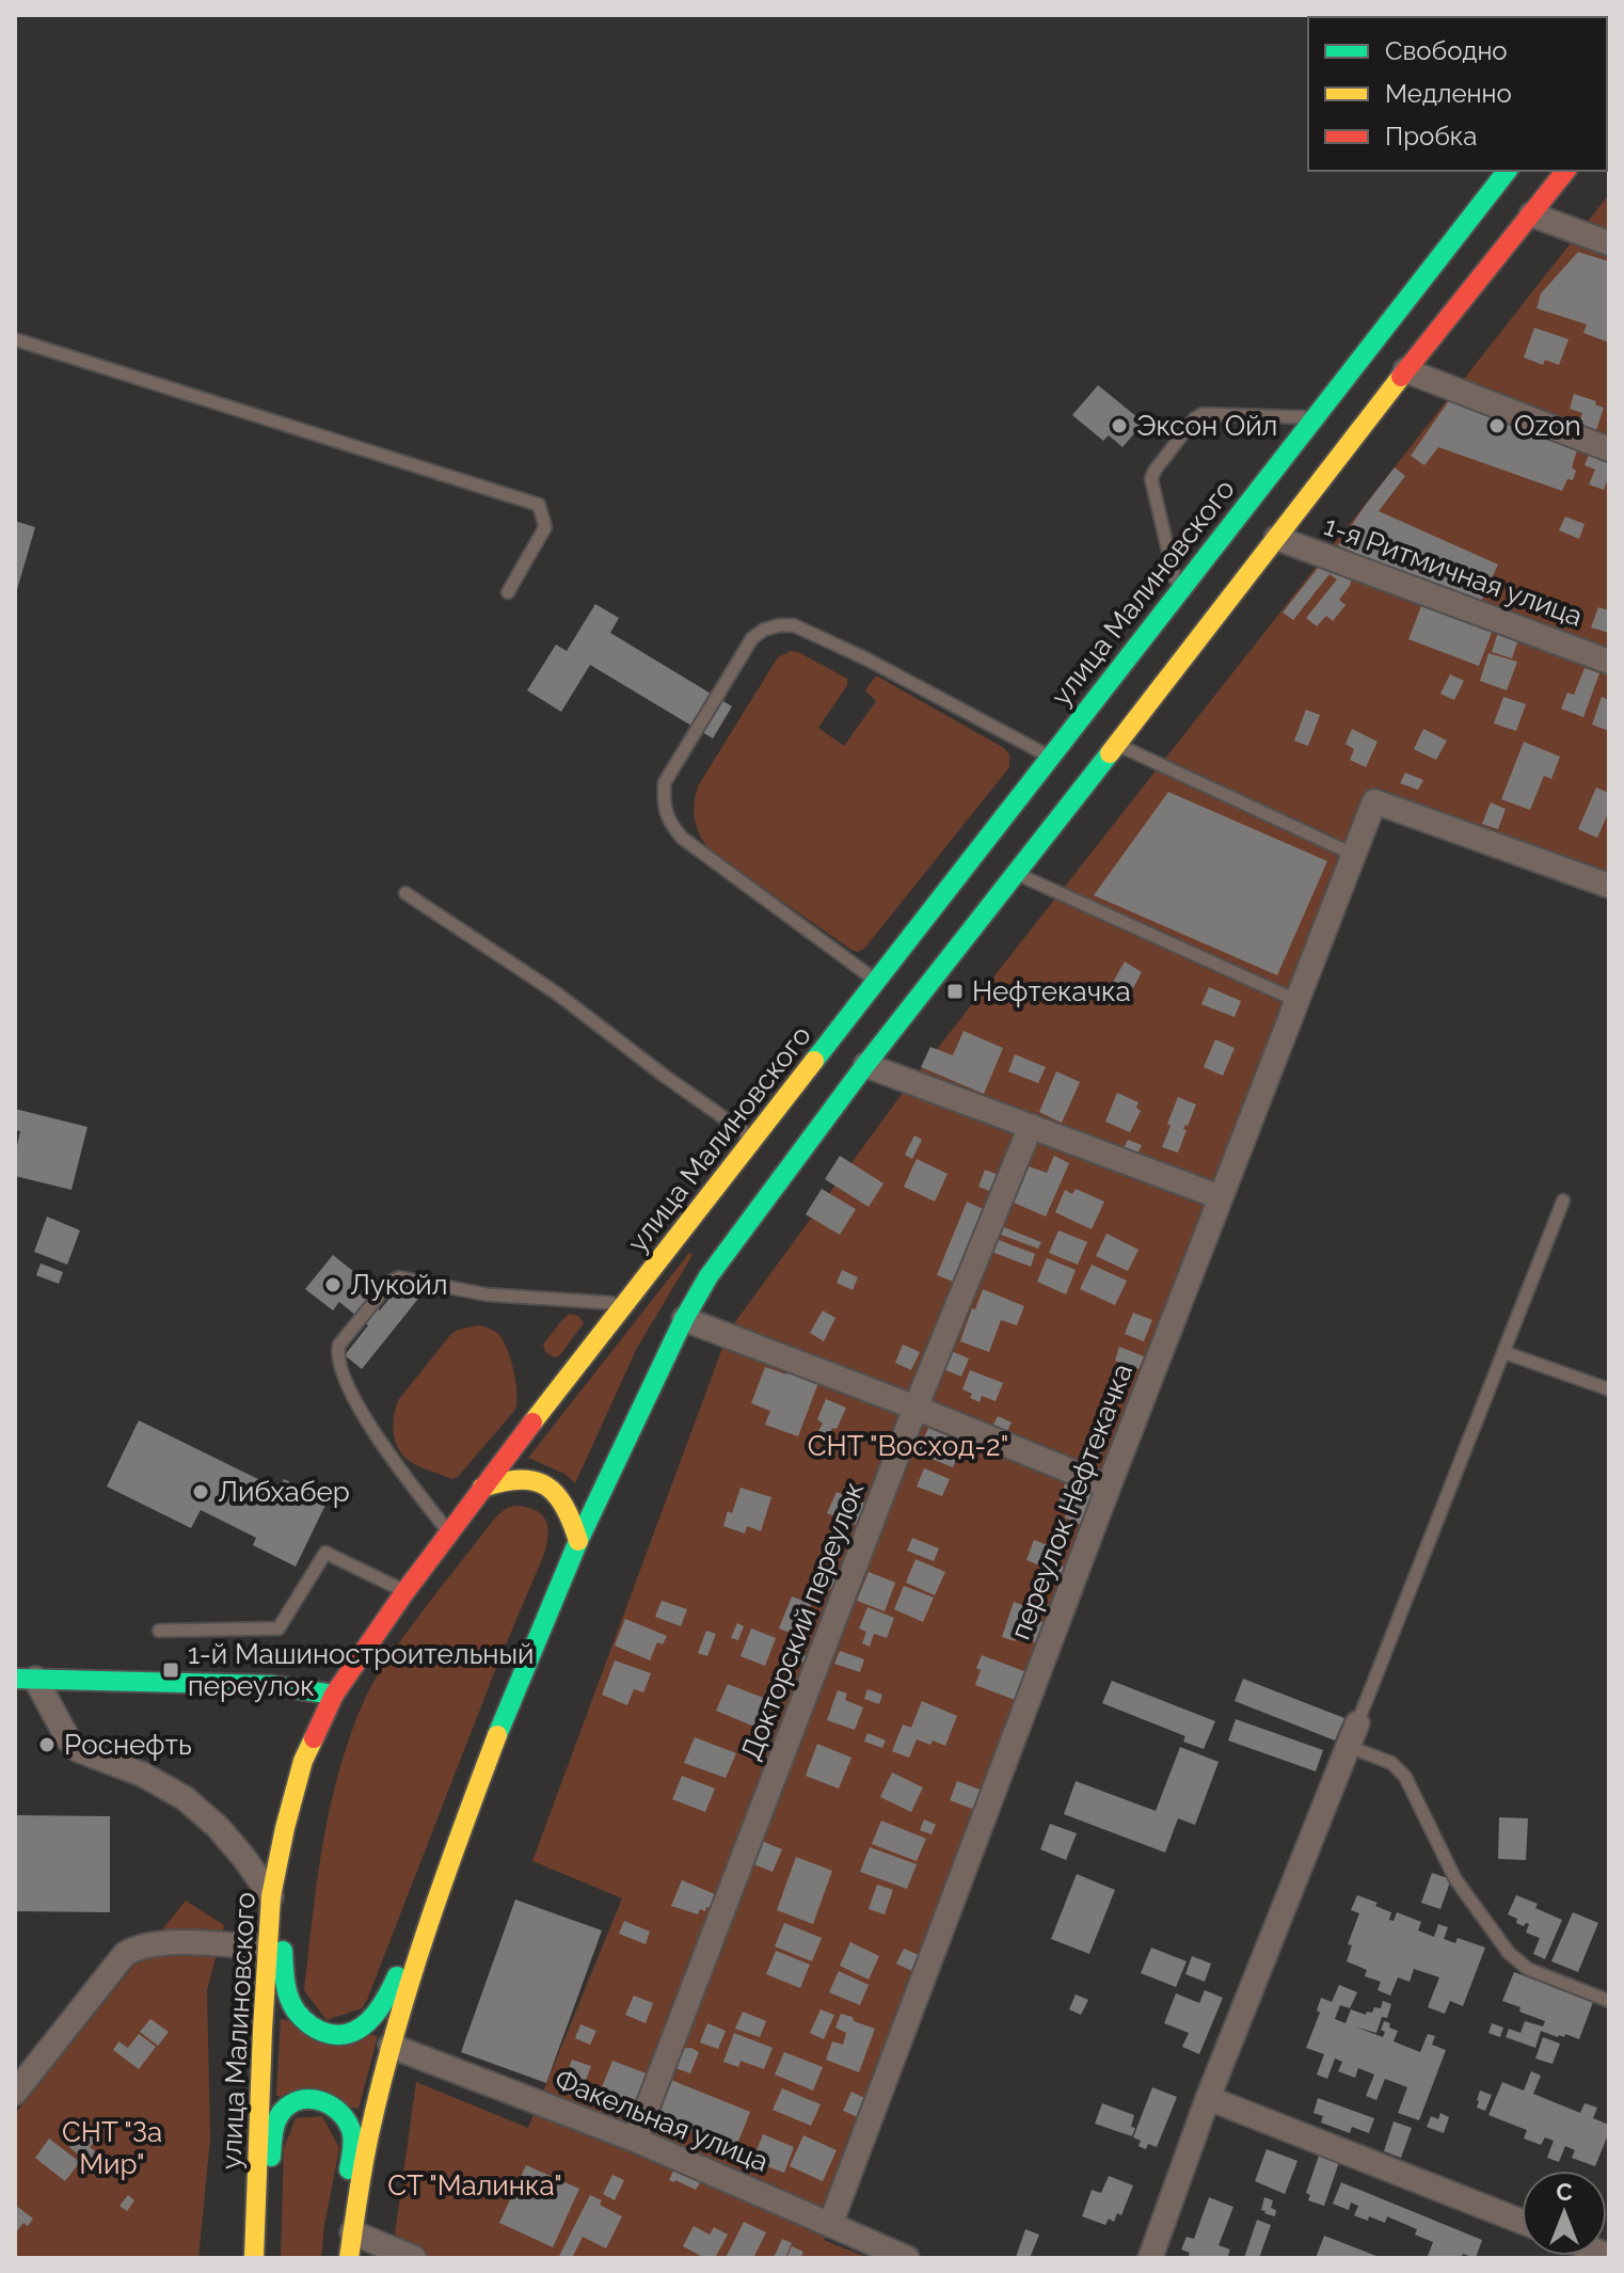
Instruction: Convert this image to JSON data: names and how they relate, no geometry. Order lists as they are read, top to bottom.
{
  "streets": {
    "main road": ["улица Малиновского"],
    "street": [
      "1-я Ритмичная улица",
      "переулок Нефтекачка",
      "Докторский переулок",
      "Факельная улица"
    ]
  },
  "crossings": [
    ["переулок Нефтекачка", "Факельная улица"],
    ["Докторский переулок", "Факельная улица"]
  ],
  "parks": ["СНТ \"Восход-2\"", "СНТ \"За Мир\"", "СТ \"Малинка\""],
  "places": {
    "other": [
      "Эксон Ойл",
      "Ozon",
      "Лукойл",
      "Либхабер",
      "Роснефть"
    ],
    "transit": ["Нефтекачка", "1-й Машиностроительный переулок"]
  },
  "legend": ["Свободно", "Медленно", "Пробка"],
  "north": "top"
}
